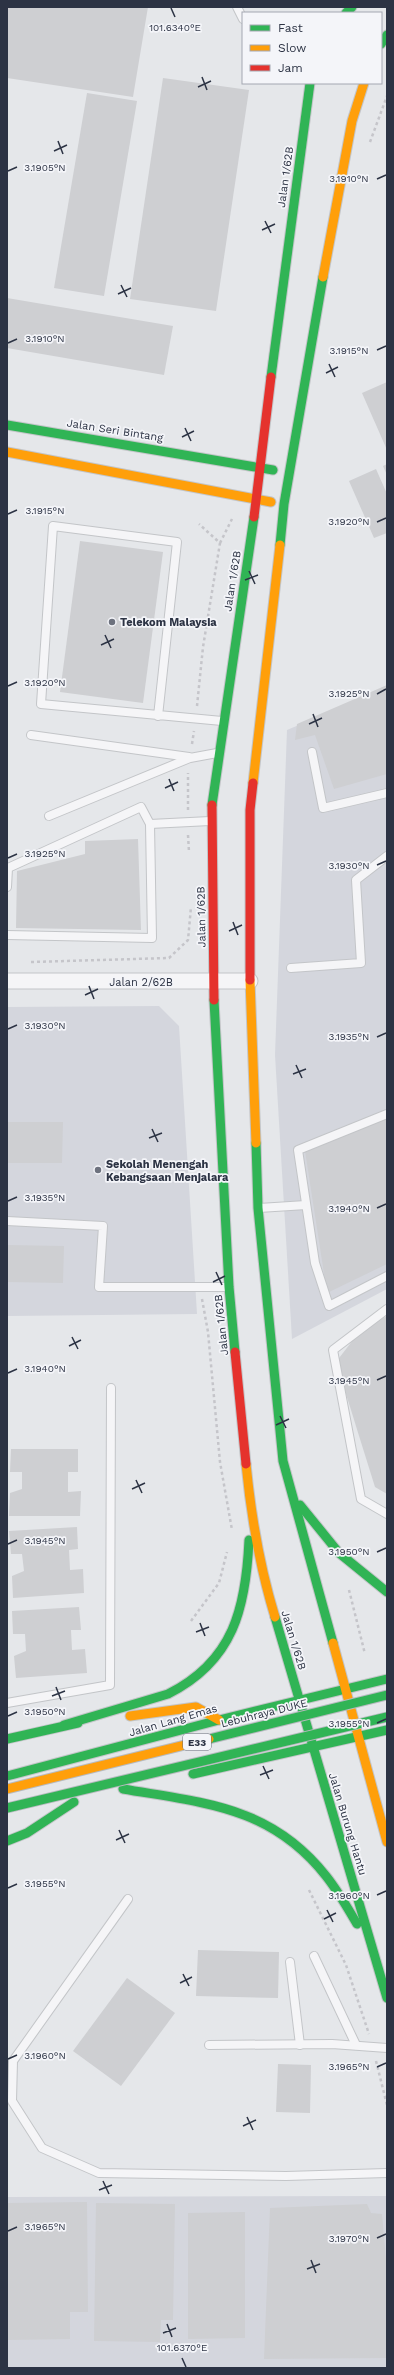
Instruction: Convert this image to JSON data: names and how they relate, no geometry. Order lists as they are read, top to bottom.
{
  "streets": {
    "main road": [
      "Jalan 1/62B",
      "Jalan Seri Bintang",
      "Lebuhraya DUKE",
      "Jalan Lang Emas",
      "E33",
      "Jalan Burung Hantu"
    ],
    "street": ["Jalan 2/62B"]
  },
  "crossings": [
    ["Jalan 1/62B", "Jalan Seri Bintang"],
    ["Jalan 1/62B", "Jalan 2/62B"],
    ["Jalan 1/62B", "Jalan Lang Emas"],
    ["Jalan 1/62B", "Jalan Burung Hantu"]
  ],
  "places": ["Telekom Malaysia", "Sekolah Menengah Kebangsaan Menjalara"],
  "legend": ["Fast", "Slow", "Jam"],
  "coordinates": [
    "101.6340°E",
    "3.1905°N",
    "3.1910°N",
    "3.1915°N",
    "3.1920°N",
    "3.1925°N",
    "3.1930°N",
    "3.1935°N",
    "3.1940°N",
    "3.1945°N",
    "3.1950°N",
    "3.1955°N",
    "3.1960°N",
    "3.1965°N",
    "3.1970°N",
    "101.6370°E"
  ]
}
